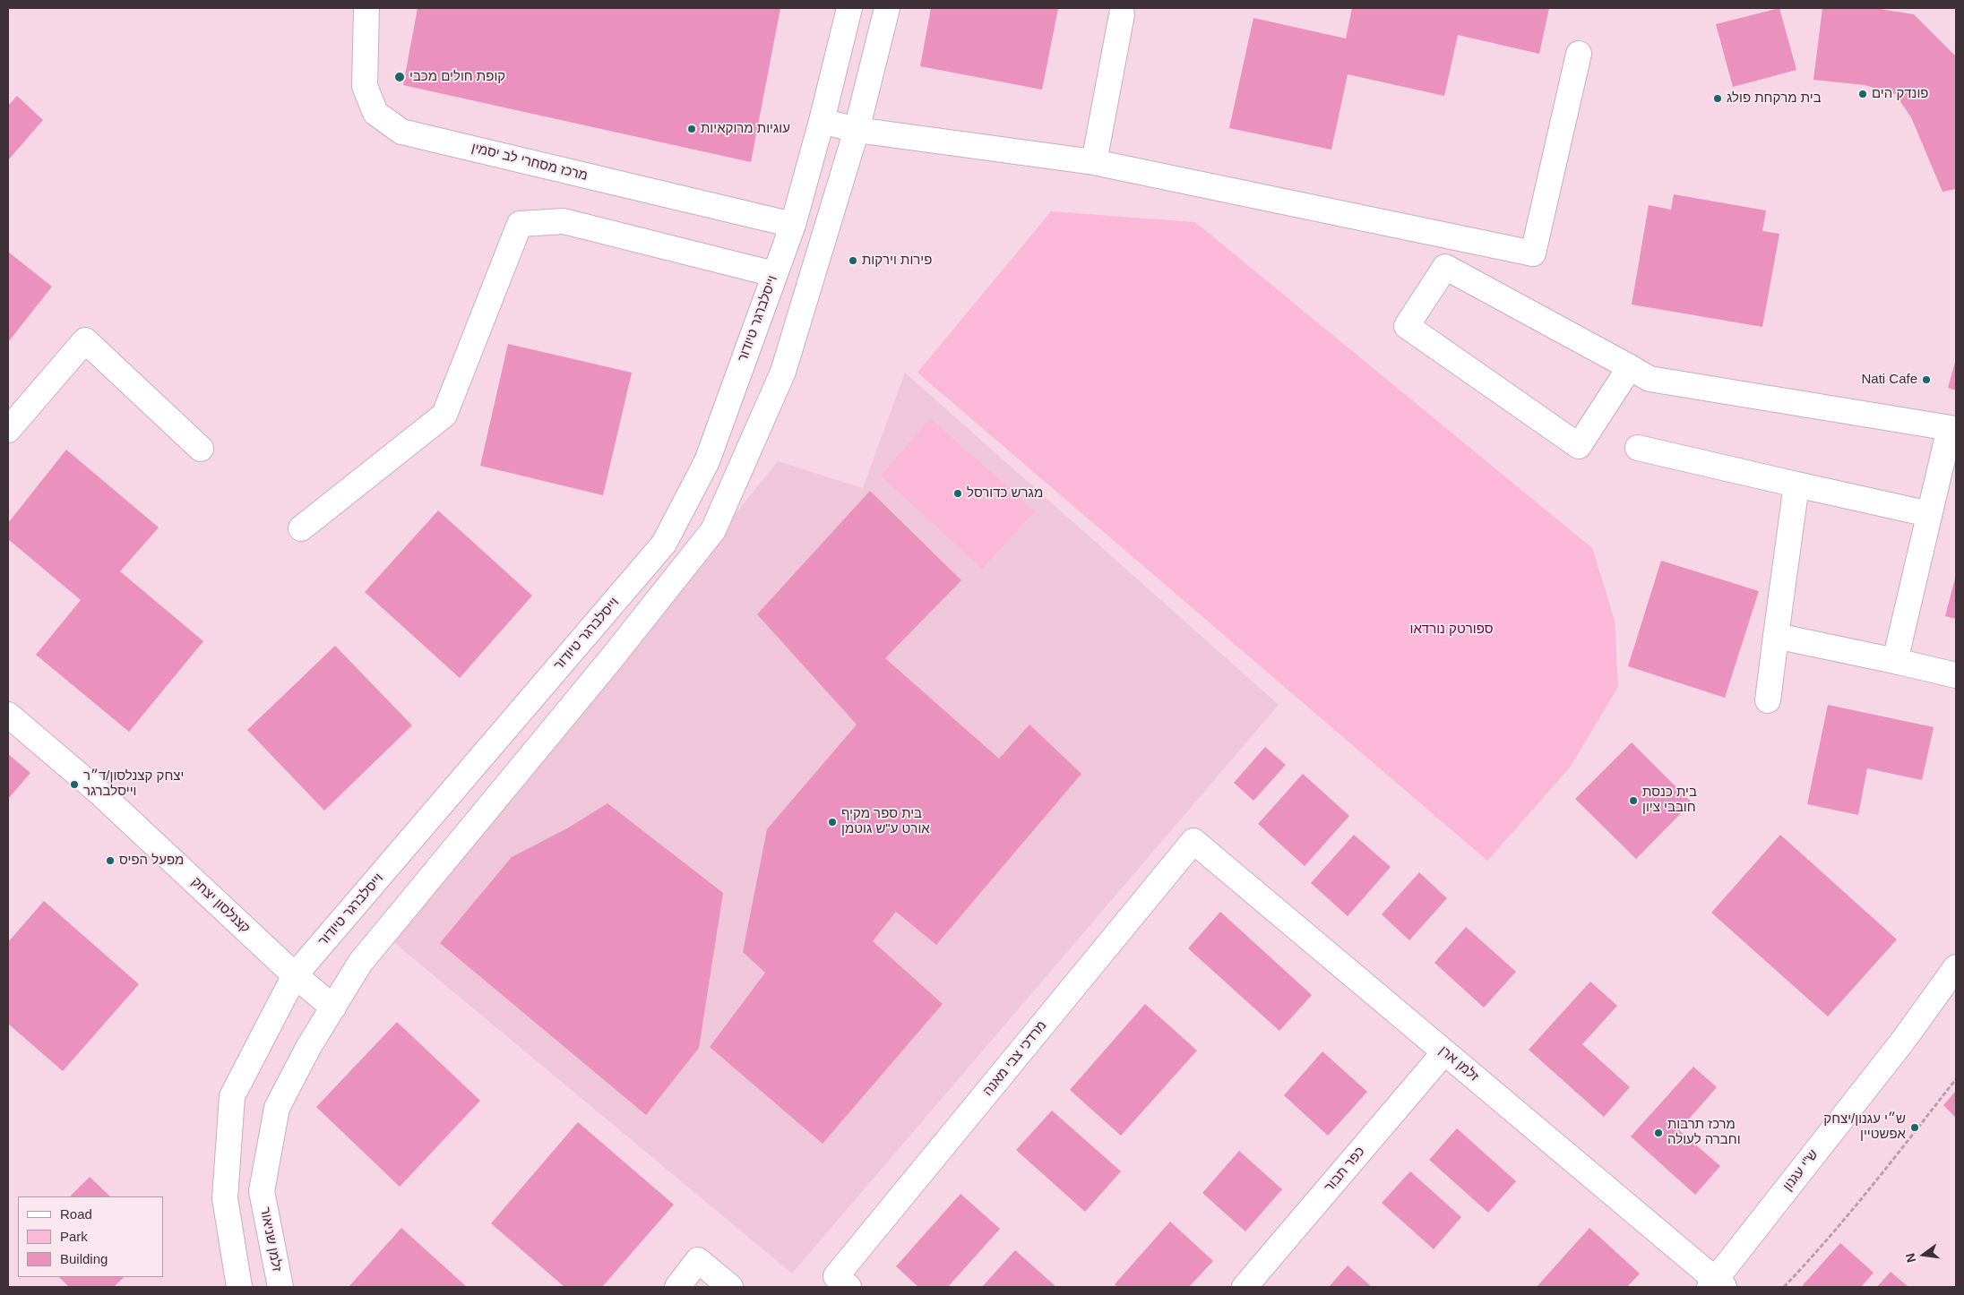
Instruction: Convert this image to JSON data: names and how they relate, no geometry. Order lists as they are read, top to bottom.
{
  "streets": {
    "street": [
      "מרכז מסחרי לב יסמין",
      "וייסלברגר טיודור",
      "קצנלסון יצחק",
      "מרדכי צבי מאנה",
      "זלמן ארן",
      "כפר תבור",
      "ש\"י עגנון",
      "זלמן שניאור"
    ]
  },
  "crossings": [
    ["מרכז מסחרי לב יסמין", "וייסלברגר טיודור"],
    ["וייסלברגר טיודור", "קצנלסון יצחק"],
    ["קצנלסון יצחק", "זלמן שניאור"],
    ["מרדכי צבי מאנה", "זלמן ארן"],
    ["זלמן ארן", "כפר תבור"],
    ["זלמן ארן", "ש\"י עגנון"]
  ],
  "parks": ["ספורטק נורדאו"],
  "places": [
    "קופת חולים מכבי",
    "פונדק הים",
    "בית מרקחת פולג",
    "עוגיות מרוקאיות",
    "פירות וירקות",
    "Nati Cafe",
    "מגרש כדורסל",
    "יצחק קצנלסון/ד״ר וייסלברגר",
    "בית כנסת חובבי ציון",
    "בית ספר מקיף אורט ע\"ש גוטמן",
    "מפעל הפיס",
    "ש״י עגנון/יצחק אפשטיין",
    "מרכז תרבות וחברה לעולה"
  ],
  "legend": ["Road", "Park", "Building"],
  "north": "left"
}
